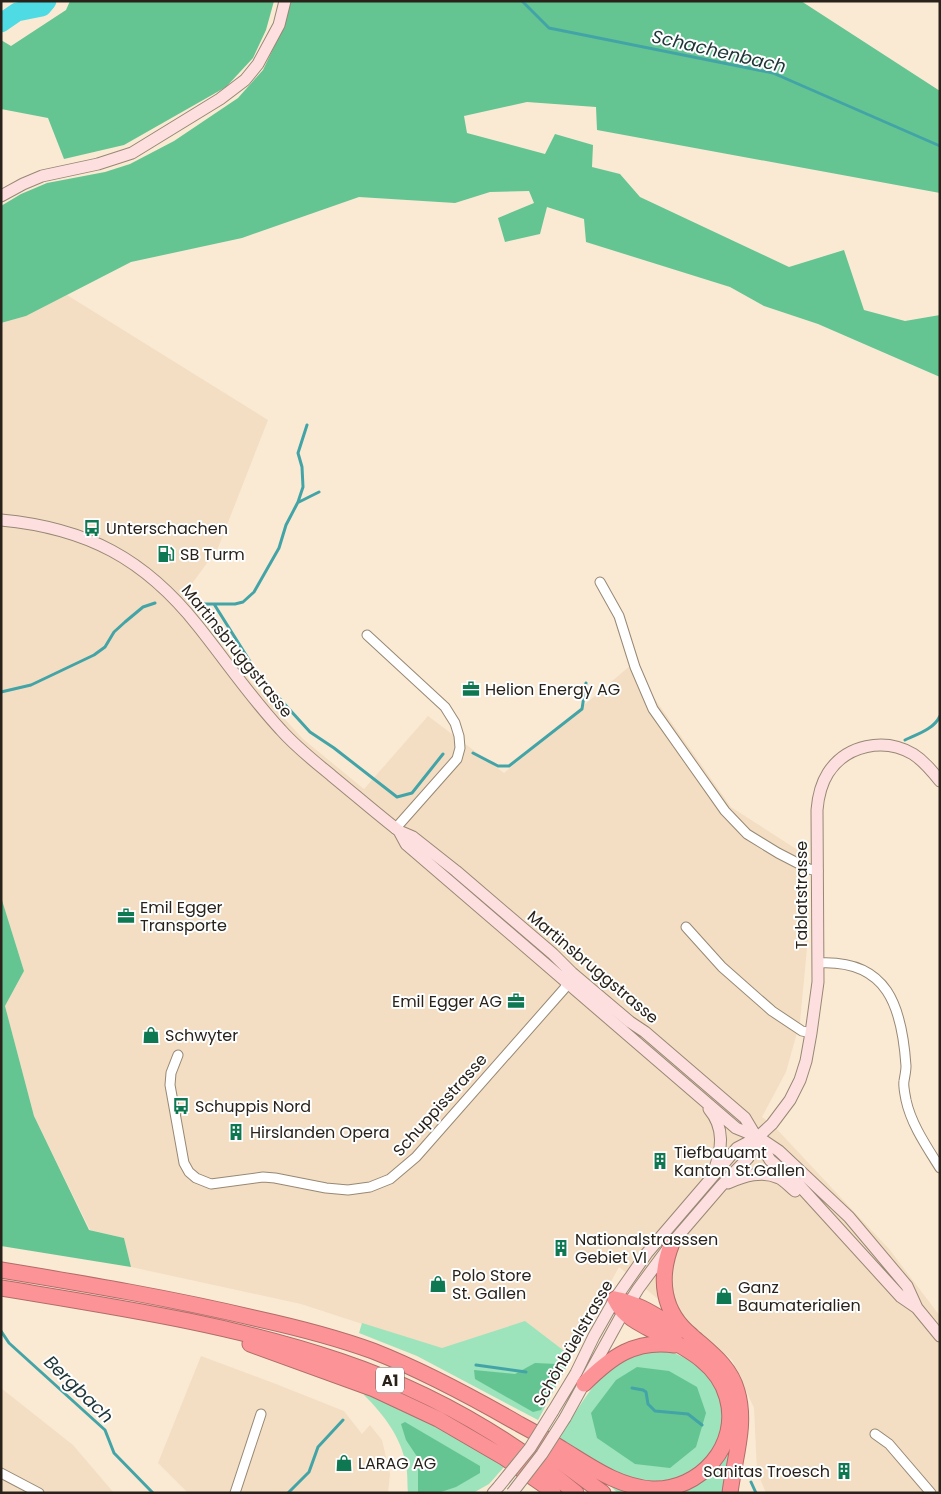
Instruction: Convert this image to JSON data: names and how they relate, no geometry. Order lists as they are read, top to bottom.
{
  "streets": {
    "highway": ["A1"],
    "main road": ["Martinsbruggstrasse", "Tablatstrasse", "Schönbüelstrasse"],
    "street": ["Schuppisstrasse"]
  },
  "crossings": [
    ["Martinsbruggstrasse", "Tablatstrasse"],
    ["Martinsbruggstrasse", "Schuppisstrasse"],
    ["Martinsbruggstrasse", "Schönbüelstrasse"],
    ["Tablatstrasse", "Schönbüelstrasse"],
    ["Schönbüelstrasse", "A1"]
  ],
  "water": ["Schachenbach", "Bergbach"],
  "places": {
    "bus stop": ["Unterschachen", "Schuppis Nord"],
    "fuel station": ["SB Turm"],
    "office": ["Helion Energy AG", "Emil Egger Transporte", "Emil Egger AG"],
    "shop": [
      "Schwyter",
      "Polo Store St. Gallen",
      "Ganz Baumaterialien",
      "LARAG AG"
    ],
    "building": [
      "Hirslanden Opera",
      "Tiefbauamt Kanton St.Gallen",
      "Nationalstrasssen Gebiet VI",
      "Sanitas Troesch"
    ]
  }
}
